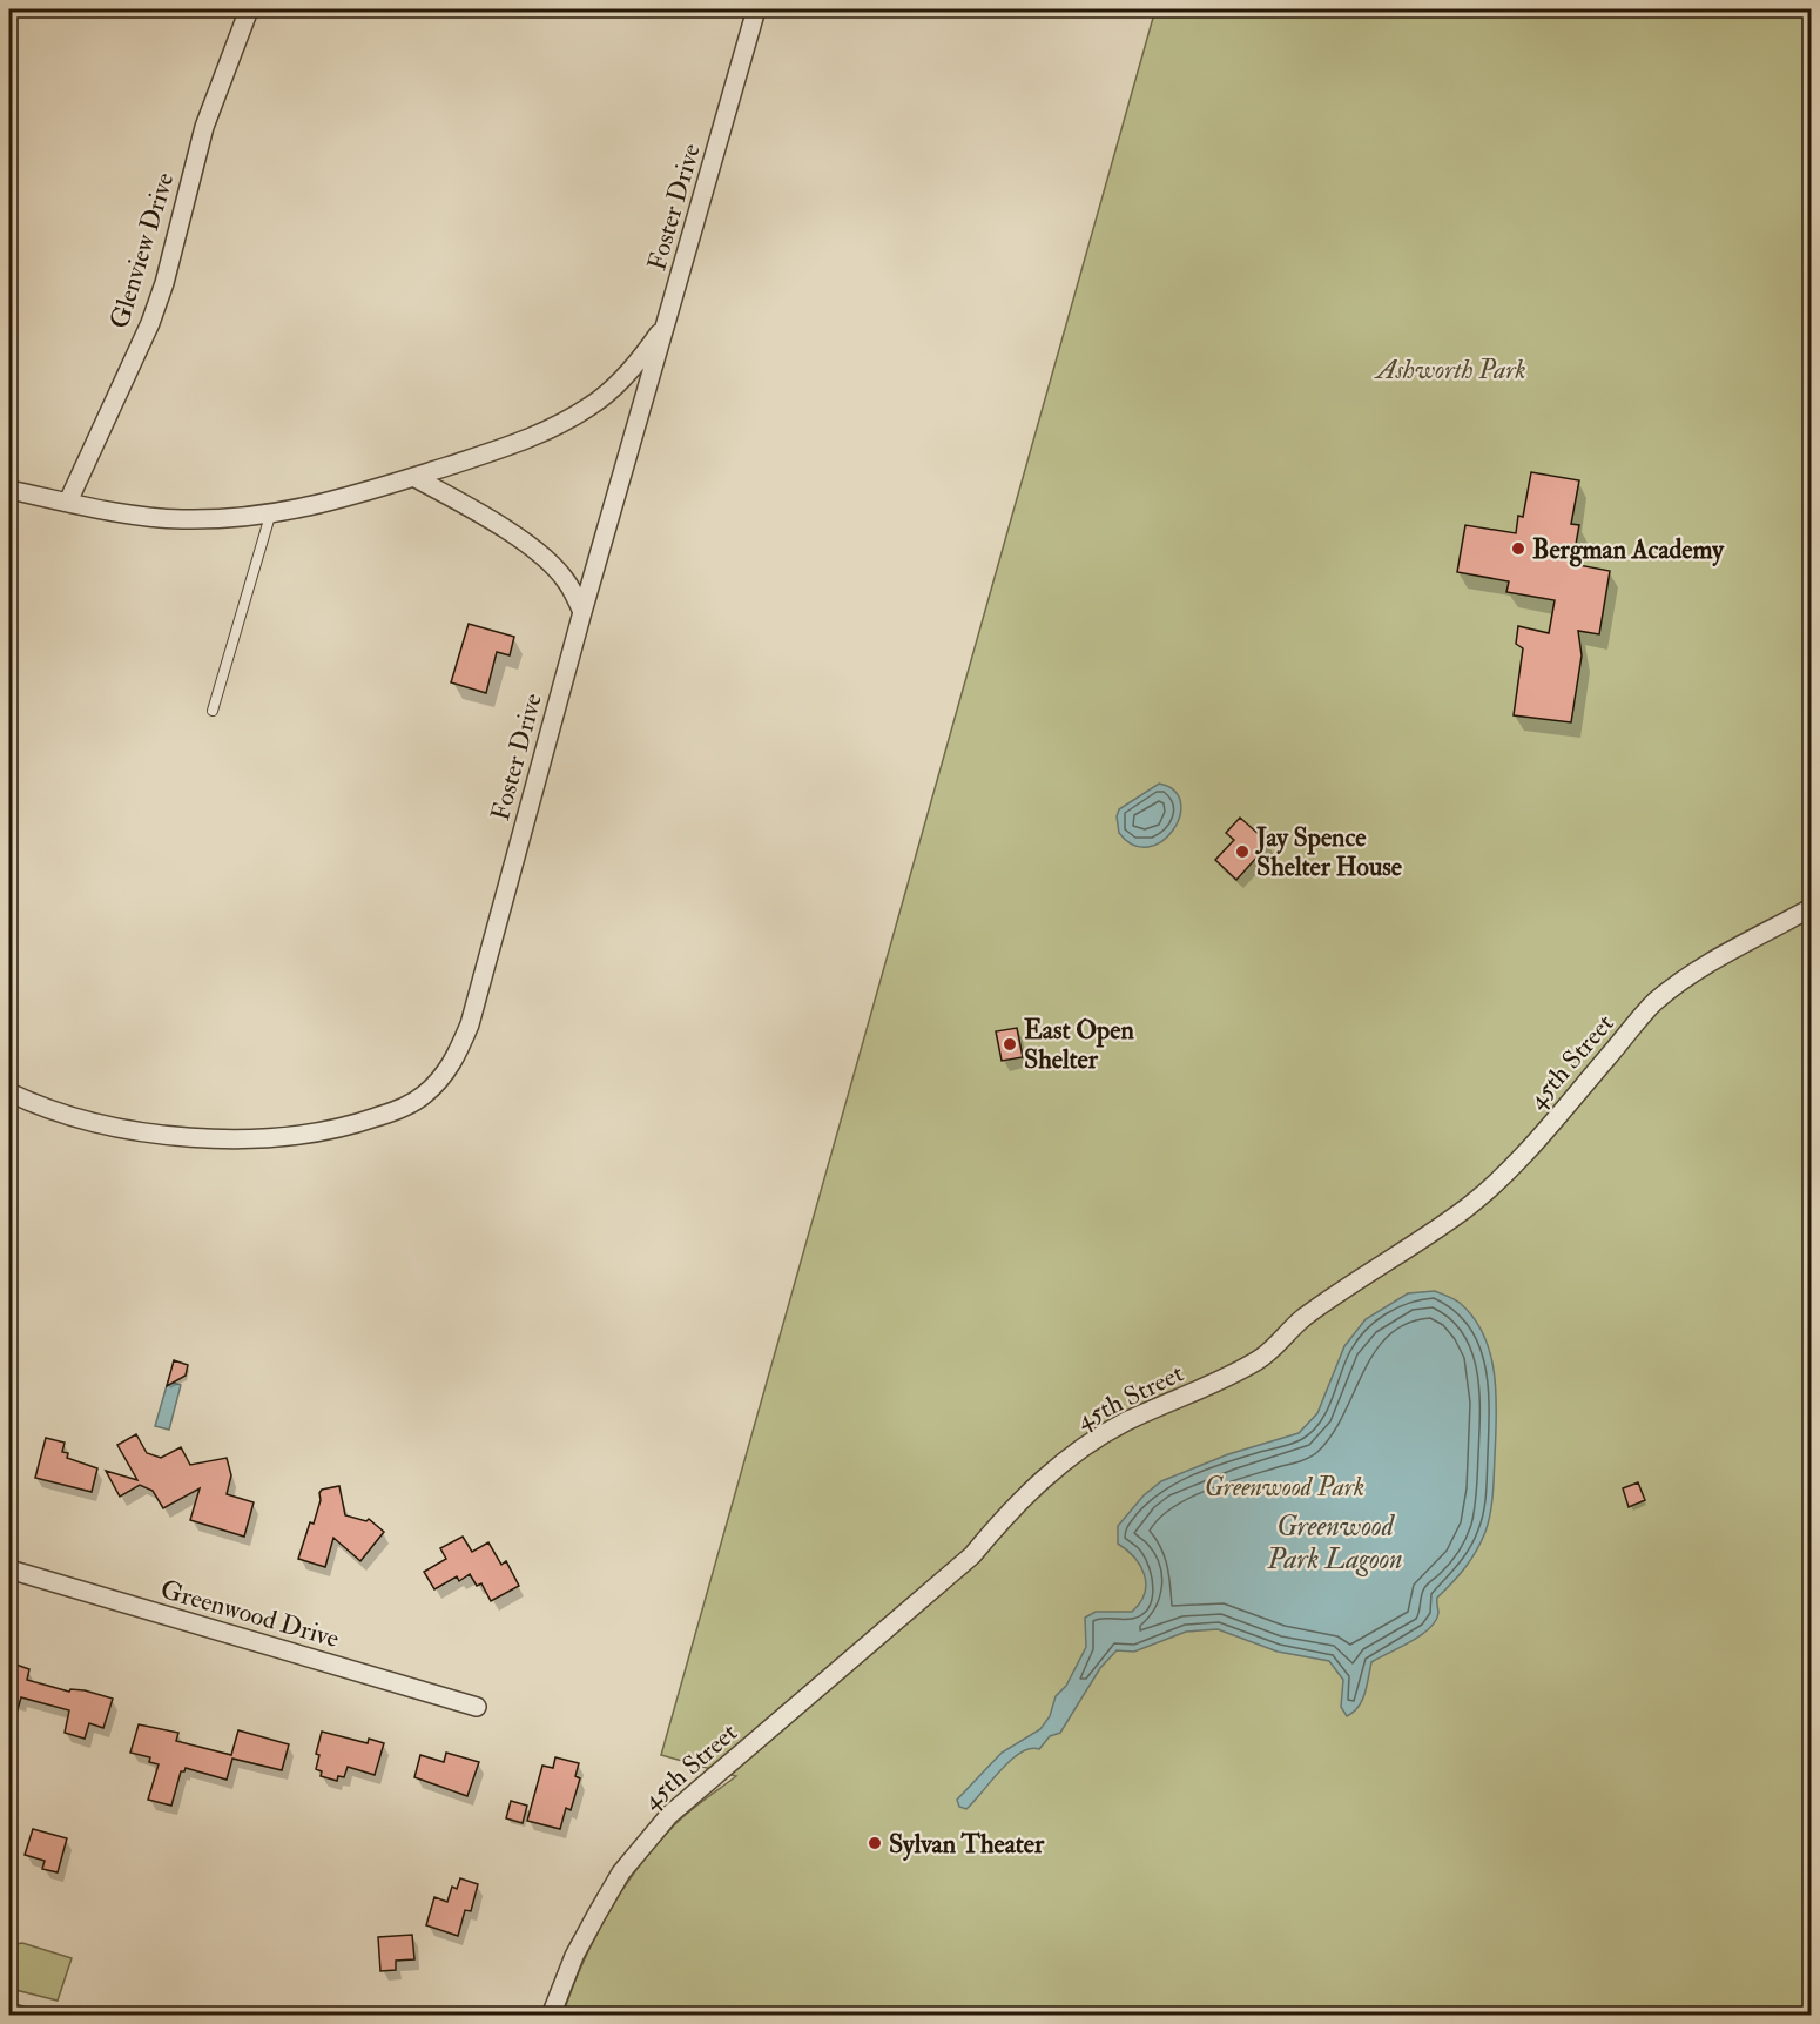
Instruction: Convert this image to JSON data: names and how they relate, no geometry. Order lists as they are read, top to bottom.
{
  "streets": {
    "street": [
      "Foster Drive",
      "Glenview Drive",
      "45th Street",
      "Greenwood Drive"
    ]
  },
  "water": ["Greenwood Park Lagoon"],
  "parks": ["Ashworth Park", "Greenwood Park"],
  "places": [
    "Bergman Academy",
    "Jay Spence Shelter House",
    "East Open Shelter",
    "Sylvan Theater"
  ]
}
